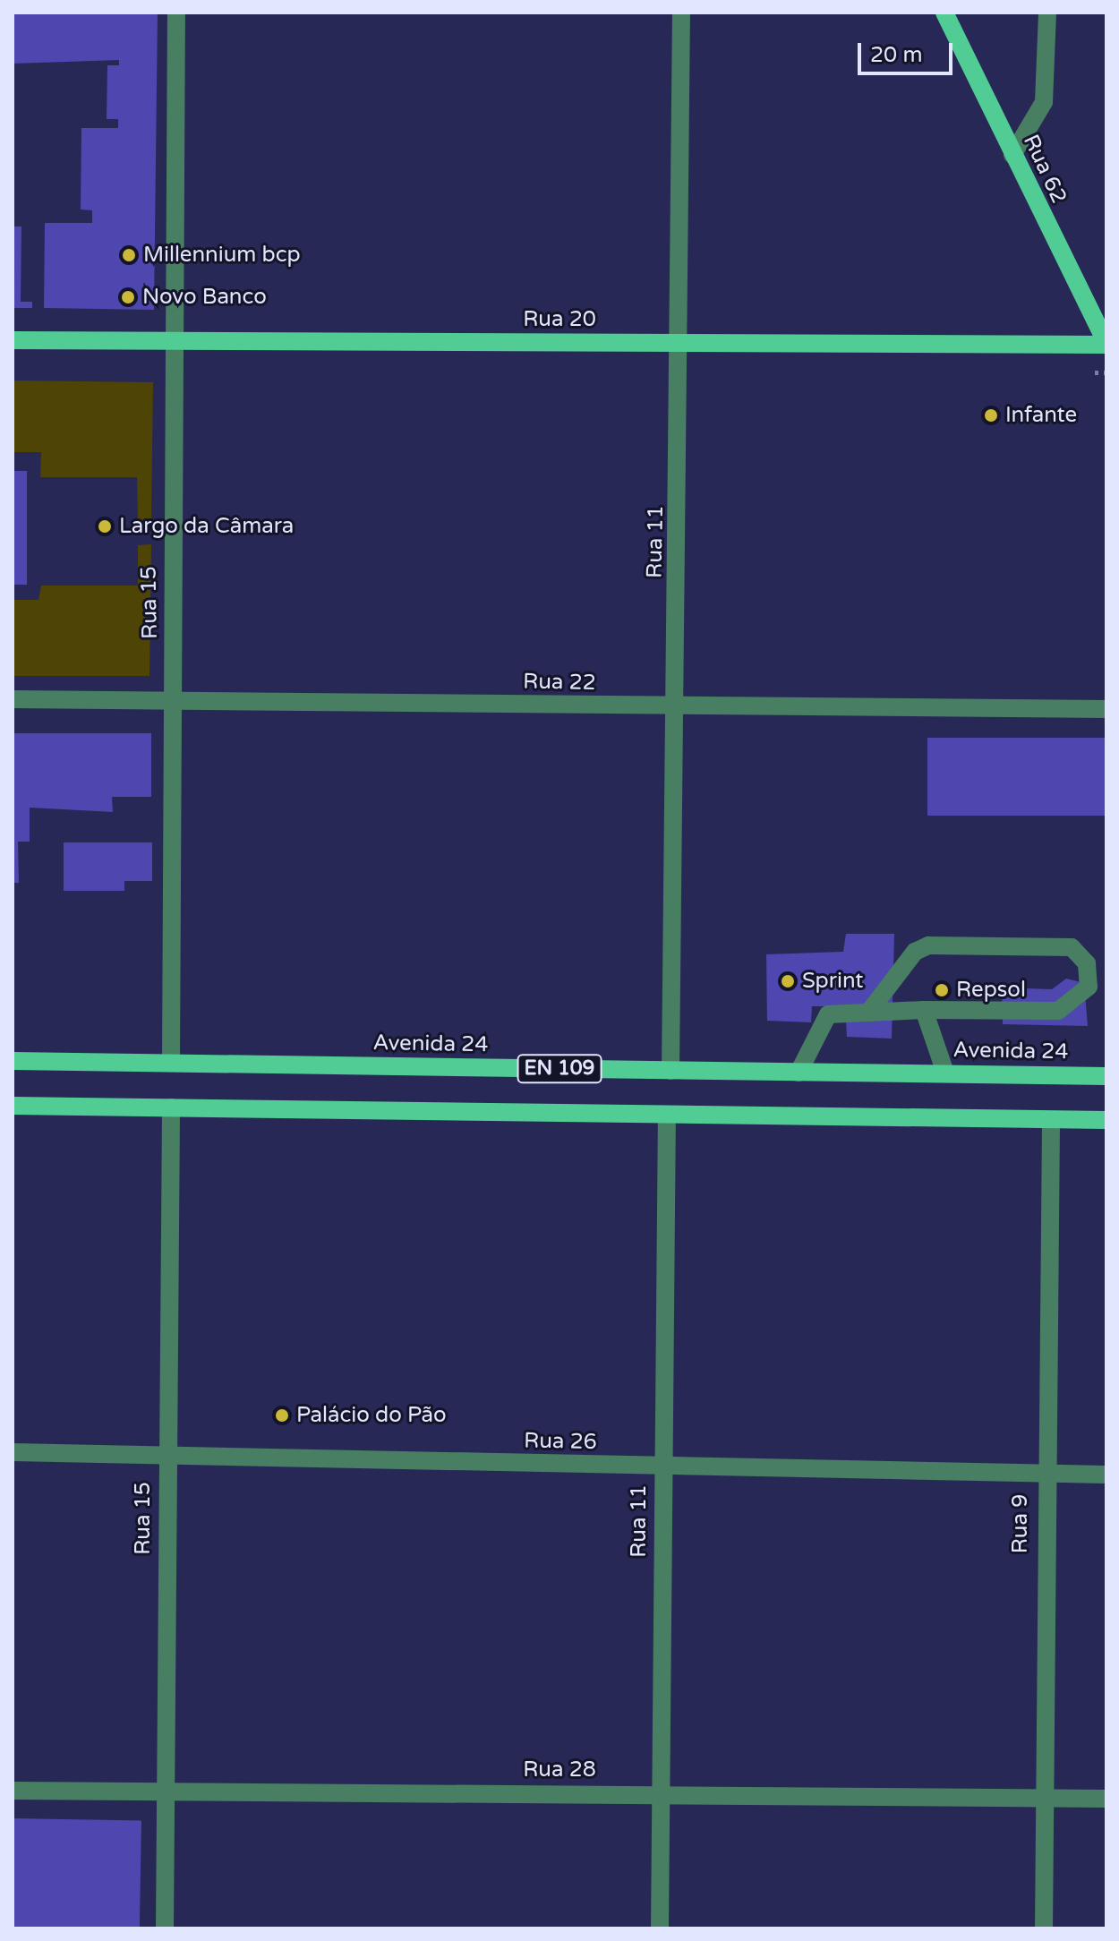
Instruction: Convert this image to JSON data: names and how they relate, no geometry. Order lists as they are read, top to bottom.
{
  "streets": {
    "main road": [
      "Rua 62",
      "Rua 20",
      "Avenida 24",
      "EN 109"
    ],
    "street": [
      "Rua 11",
      "Rua 15",
      "Rua 22",
      "Rua 26",
      "Rua 9",
      "Rua 28"
    ]
  },
  "crossings": [
    ["Rua 62", "Rua 20"],
    ["Rua 20", "Rua 11"],
    ["Rua 20", "Rua 15"],
    ["Rua 11", "Rua 22"],
    ["Rua 11", "Avenida 24"],
    ["Rua 11", "EN 109"],
    ["Rua 11", "Rua 26"],
    ["Rua 11", "Rua 28"],
    ["Rua 15", "Rua 22"],
    ["Rua 15", "Avenida 24"],
    ["Rua 15", "EN 109"],
    ["Rua 15", "Rua 26"],
    ["Rua 15", "Rua 28"],
    ["EN 109", "Rua 9"],
    ["Rua 26", "Rua 9"],
    ["Rua 9", "Rua 28"]
  ],
  "places": [
    "Millennium bcp",
    "Novo Banco",
    "Infante",
    "Largo da Câmara",
    "Sprint",
    "Repsol",
    "Palácio do Pão"
  ],
  "scale_bar": "20 m"
}
